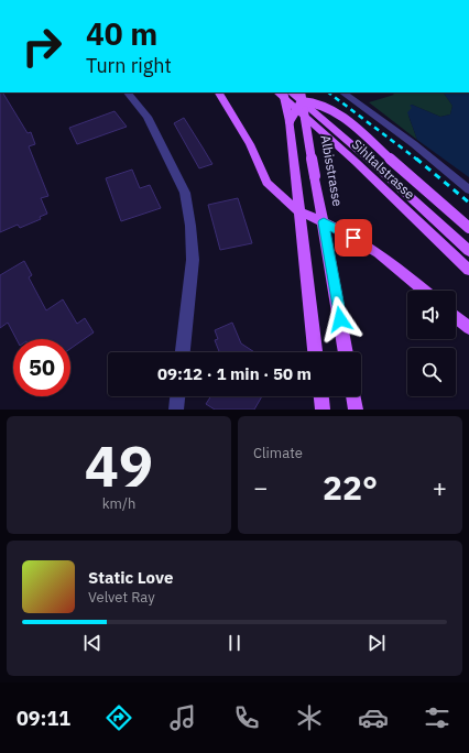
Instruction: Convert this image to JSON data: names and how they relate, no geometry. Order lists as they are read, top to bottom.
{
  "streets": {
    "main road": ["Sihltalstrasse", "Albisstrasse"]
  },
  "page": {
    "turn": ["40 m", "Turn right"],
    "limit": "50",
    "trip": "09:12 · 1 min · 50 m",
    "tile": [
      ["49", "km/h"],
      "Climate"
    ],
    "heat": ["−", "22°", "+"],
    "song": ["Static Love", "Velvet Ray"],
    "tabs": "09:11"
  }
}
